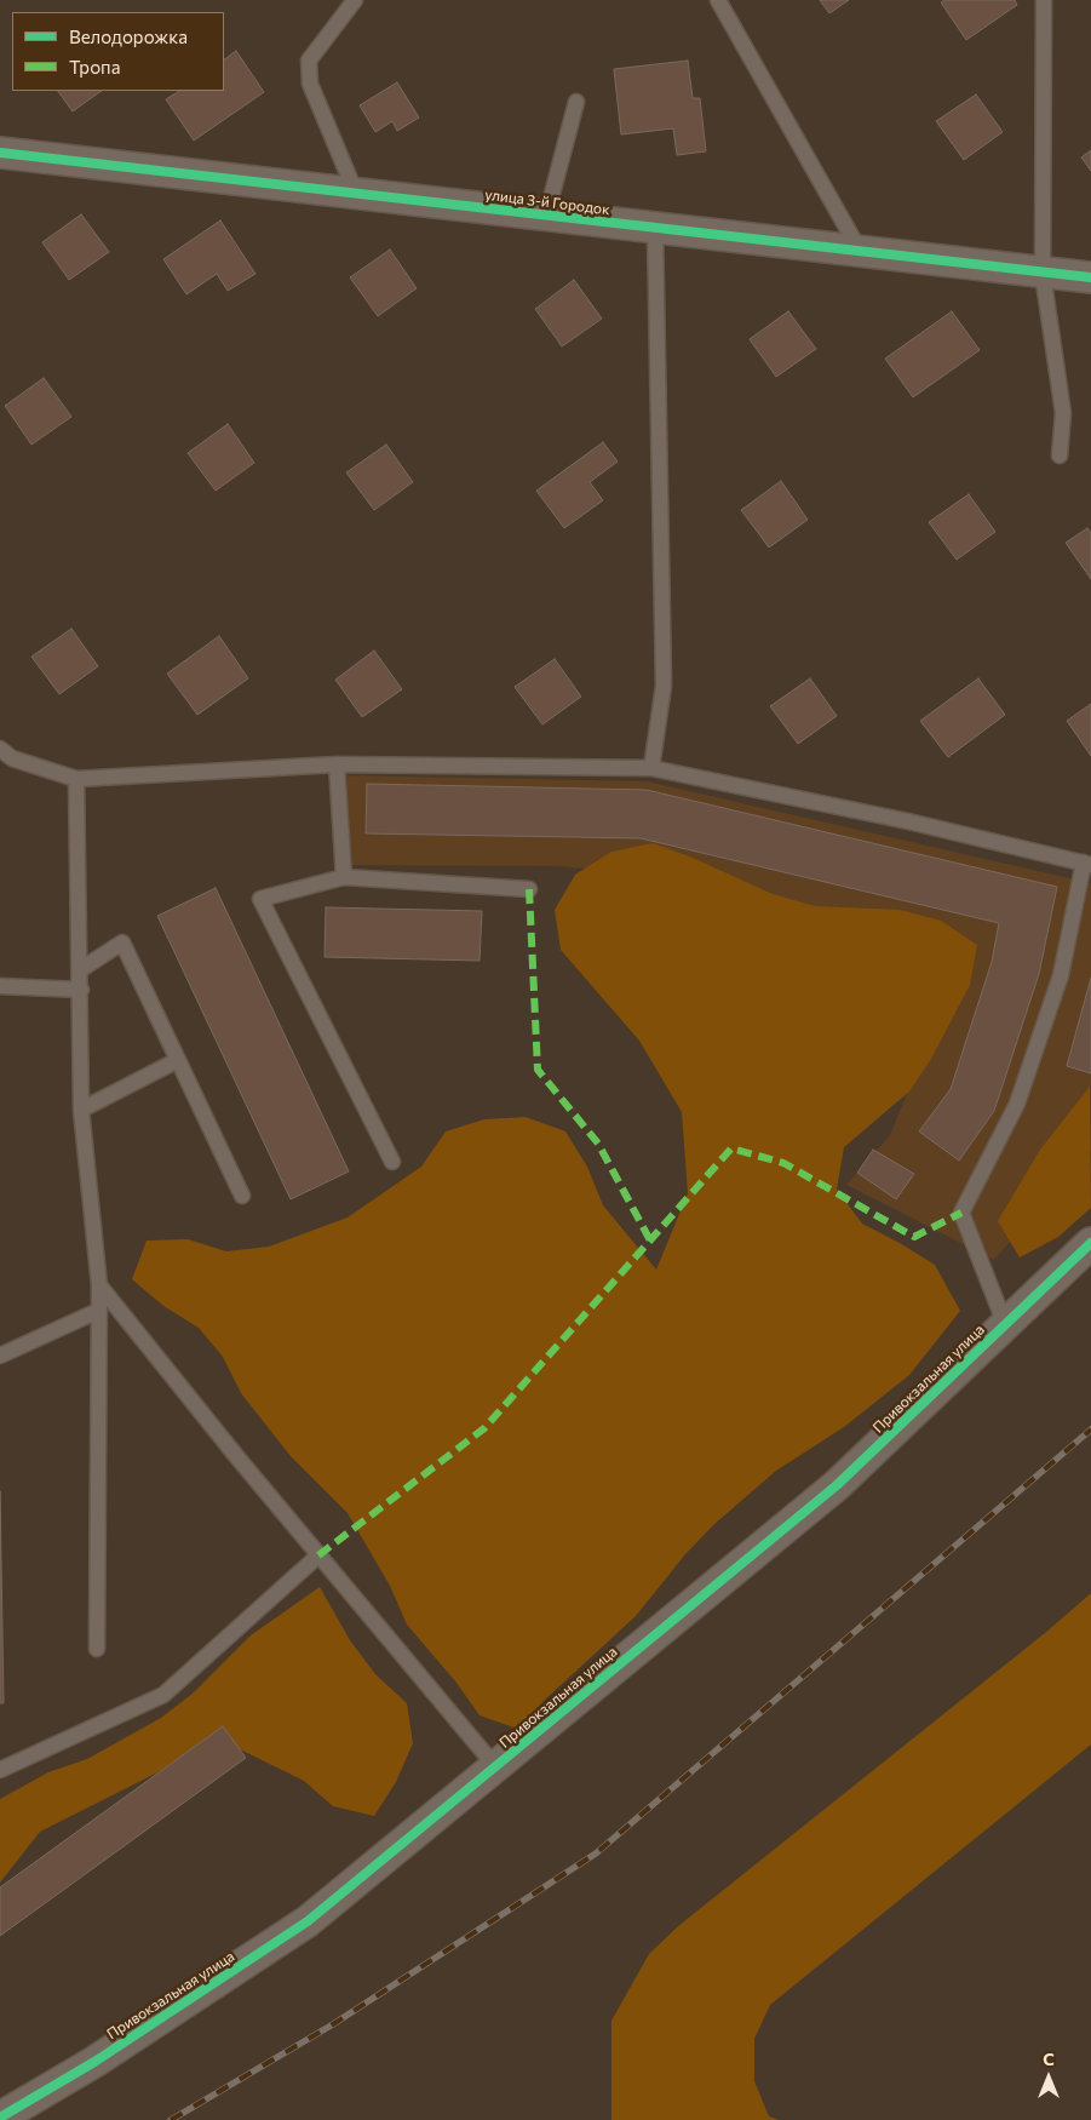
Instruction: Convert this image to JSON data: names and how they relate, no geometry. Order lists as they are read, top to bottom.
{
  "streets": {
    "street": ["улица 3-й Городок", "Привокзальная улица"]
  },
  "legend": ["Велодорожка", "Тропа"],
  "north": "top"
}
